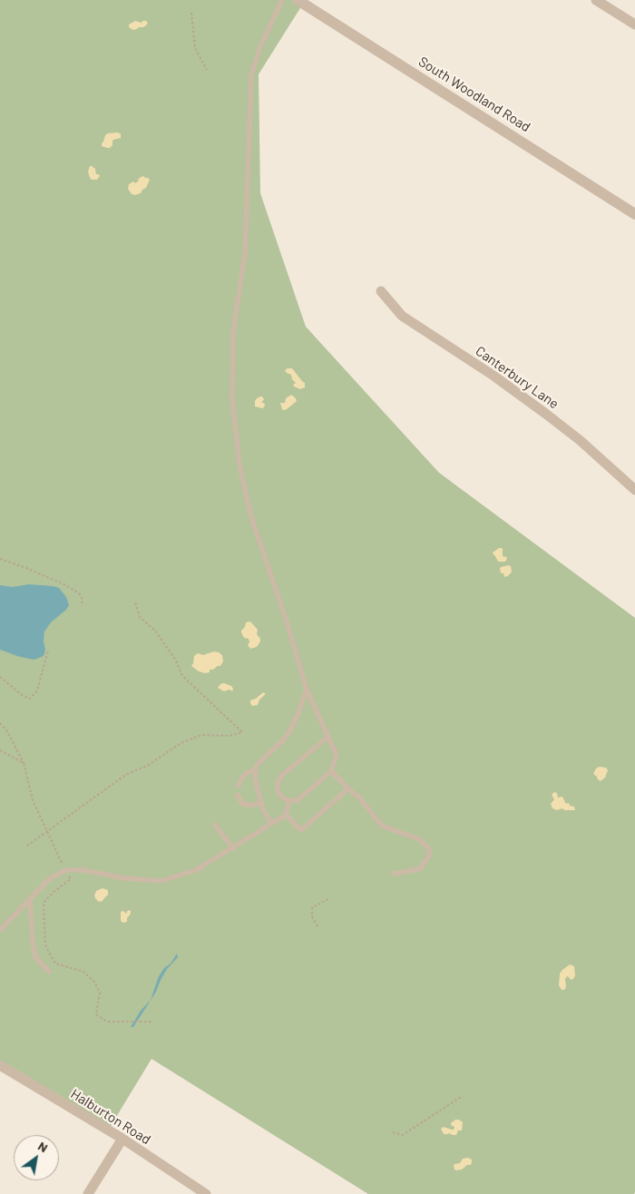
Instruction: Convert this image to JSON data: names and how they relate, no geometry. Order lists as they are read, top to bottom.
{
  "streets": {
    "street": ["South Woodland Road", "Canterbury Lane", "Halburton Road"]
  },
  "north": "top right"
}
